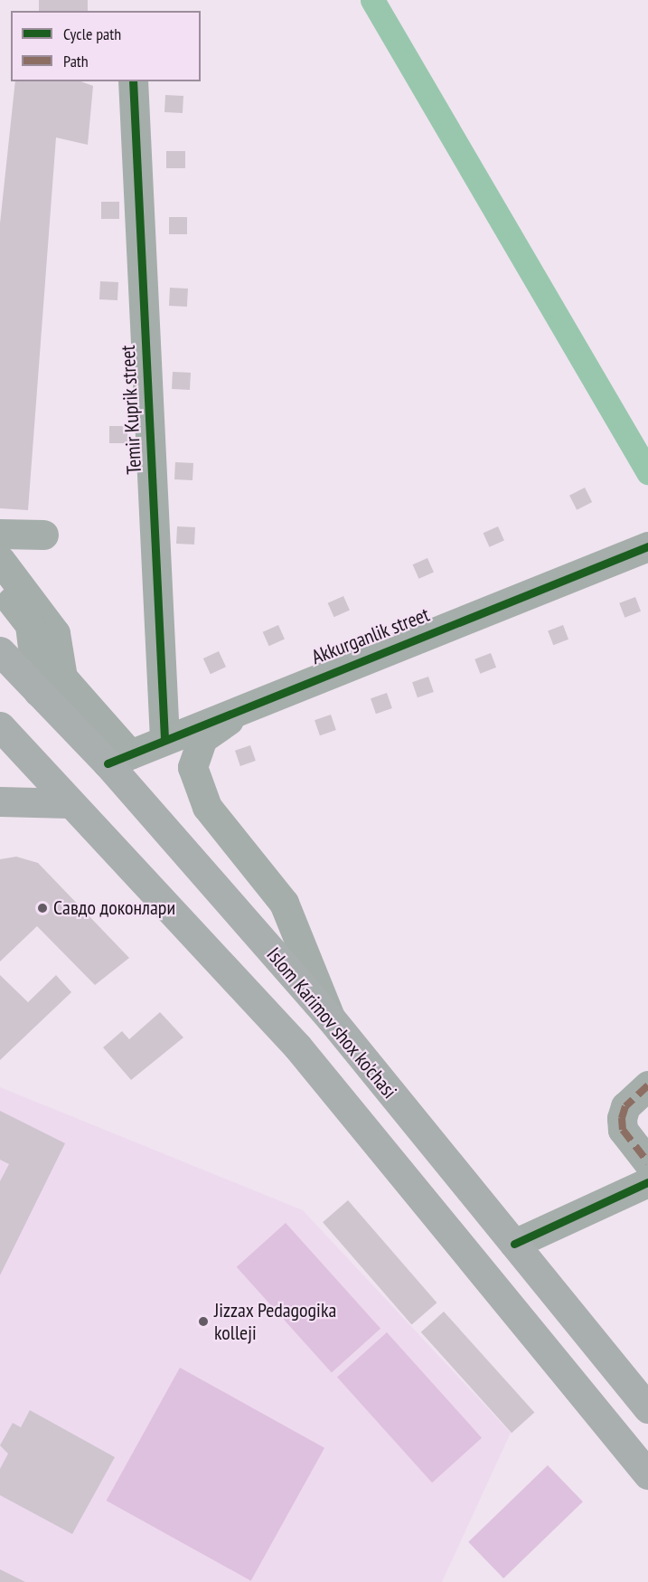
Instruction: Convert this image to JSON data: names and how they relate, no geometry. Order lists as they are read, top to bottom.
{
  "streets": {
    "main road": ["Islom Karimov shox ko'chasi"],
    "street": ["Temir Kuprik street", "Akkurganlik street"]
  },
  "crossings": [
    ["Temir Kuprik street", "Akkurganlik street"],
    ["Akkurganlik street", "Islom Karimov shox ko'chasi"]
  ],
  "places": ["Cавдо доконлари", "Jizzax Pedagogika kolleji"],
  "legend": ["Cycle path", "Path"]
}
